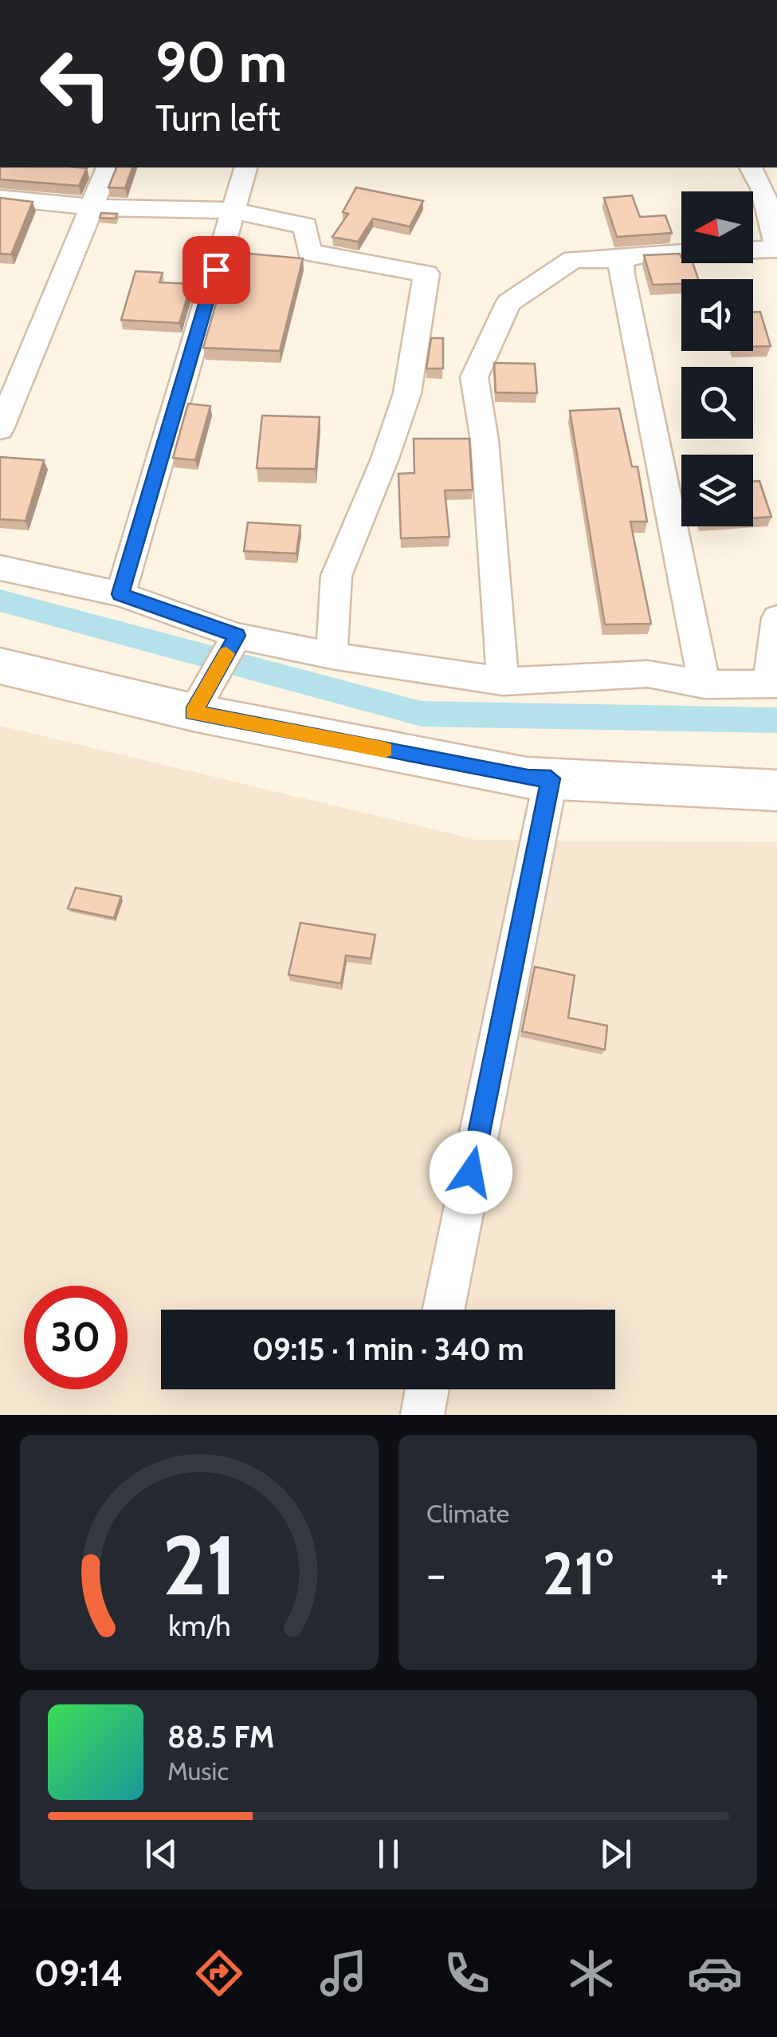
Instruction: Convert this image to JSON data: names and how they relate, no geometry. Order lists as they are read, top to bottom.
{
  "north": "left",
  "page": {
    "turn": ["90 m", "Turn left"],
    "limit": "30",
    "trip": "09:15 · 1 min · 340 m",
    "tile": "Climate",
    "heat": ["−", "21°", "+"],
    "song": ["88.5 FM", "Music"],
    "tabs": "09:14",
    "gauge": ["21", "km/h"]
  }
}
